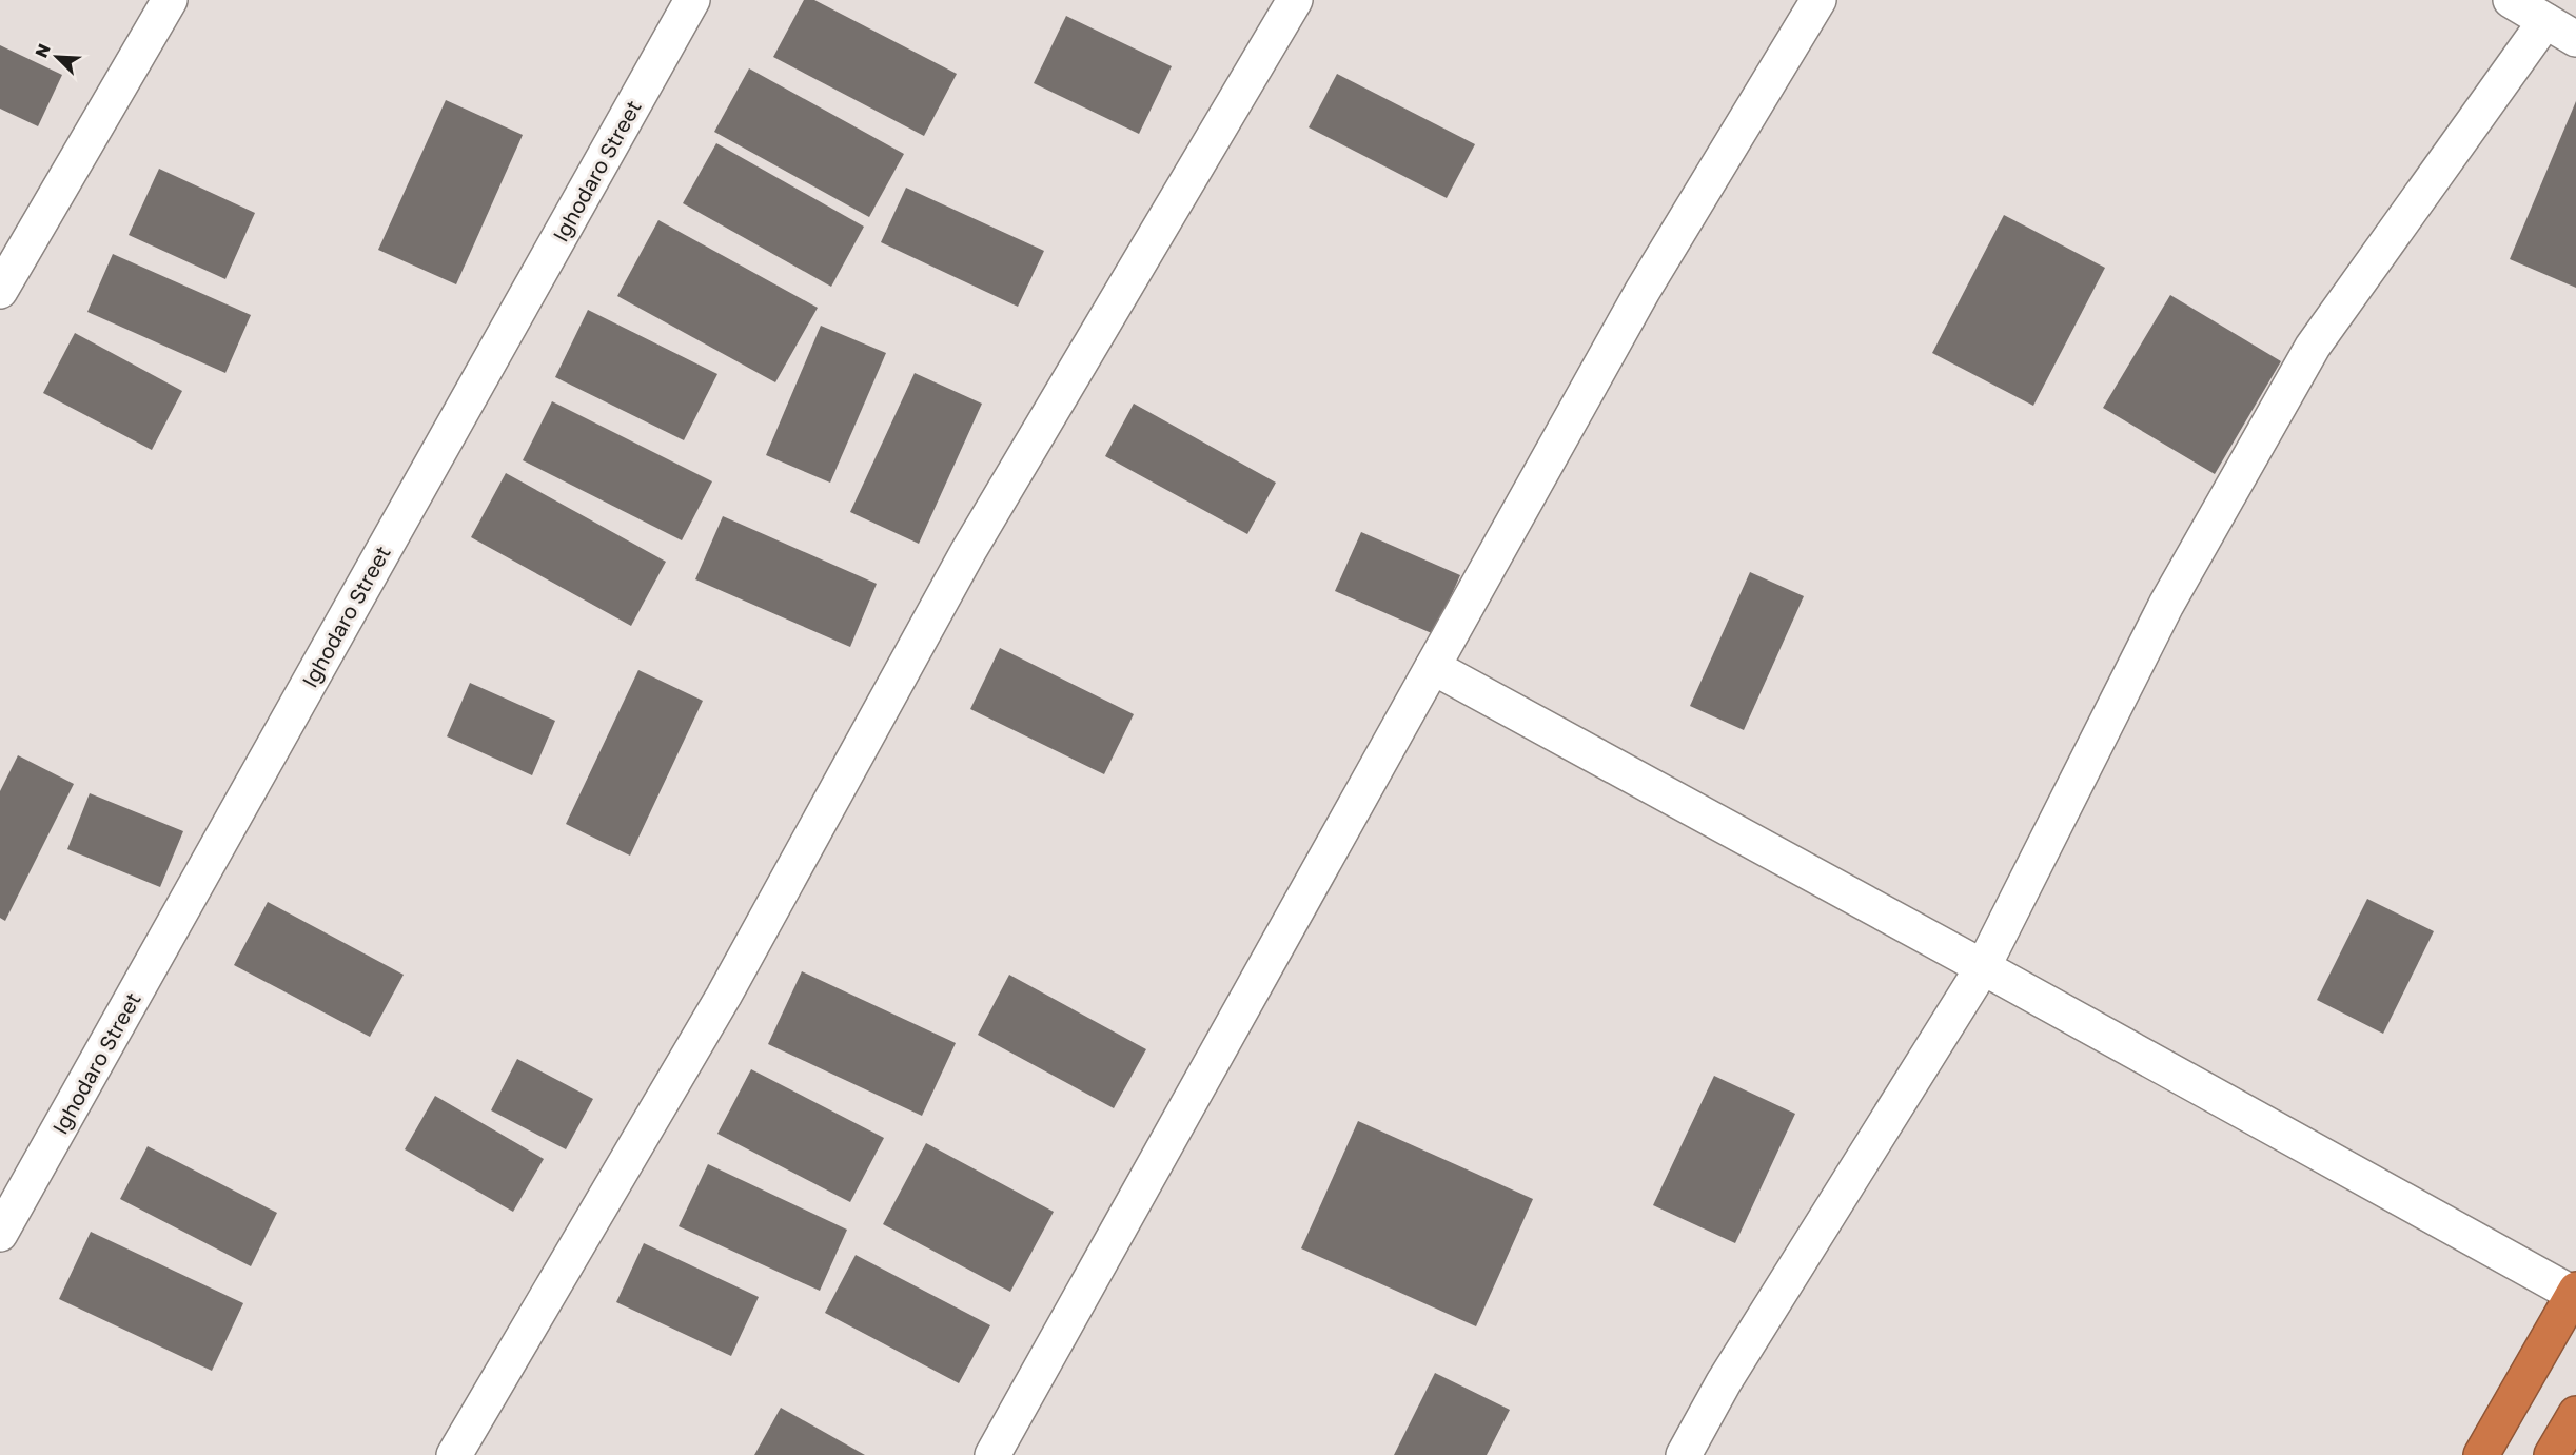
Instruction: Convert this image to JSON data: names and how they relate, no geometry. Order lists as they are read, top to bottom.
{
  "streets": {
    "street": ["Ighodaro Street"]
  },
  "north": "top left"
}
